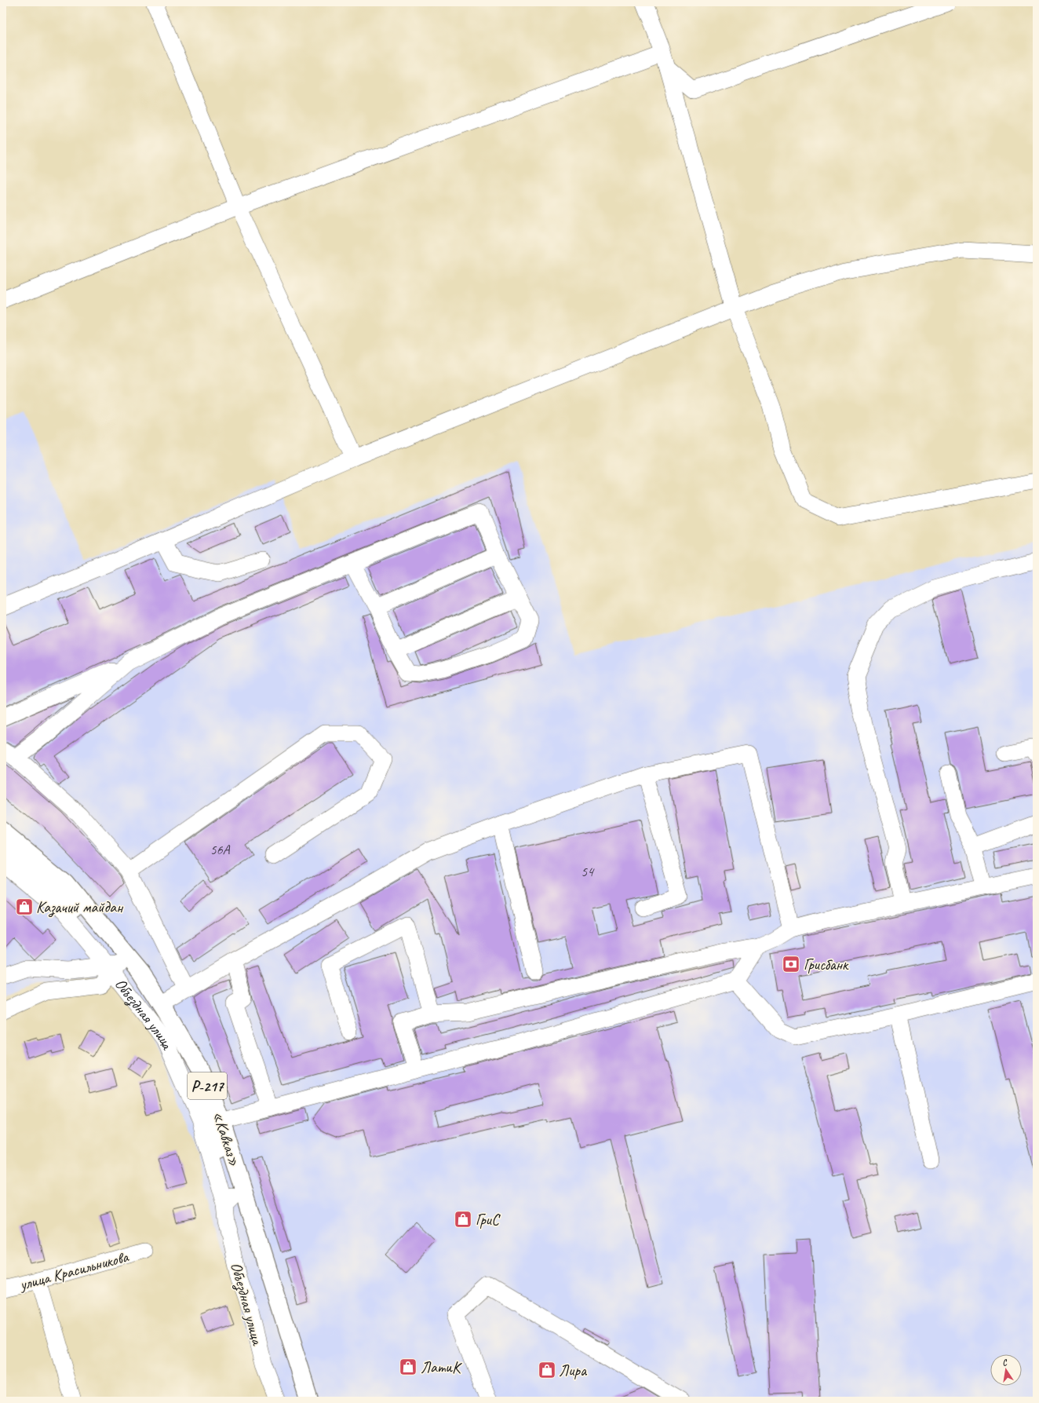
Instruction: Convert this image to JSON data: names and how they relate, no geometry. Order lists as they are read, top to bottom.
{
  "streets": {
    "main road": ["Р-217", "«Кавказ»"],
    "street": ["Объездная улица", "улица Красильникова"]
  },
  "crossings": [
    ["Объездная улица", "«Кавказ»"]
  ],
  "places": {
    "shop": [
      "Казачий майдан",
      "ГриС",
      "ЛатиК",
      "Лира"
    ],
    "bank": ["Грисбанк"]
  },
  "house_numbers": ["56А", "54"],
  "north": "top"
}
